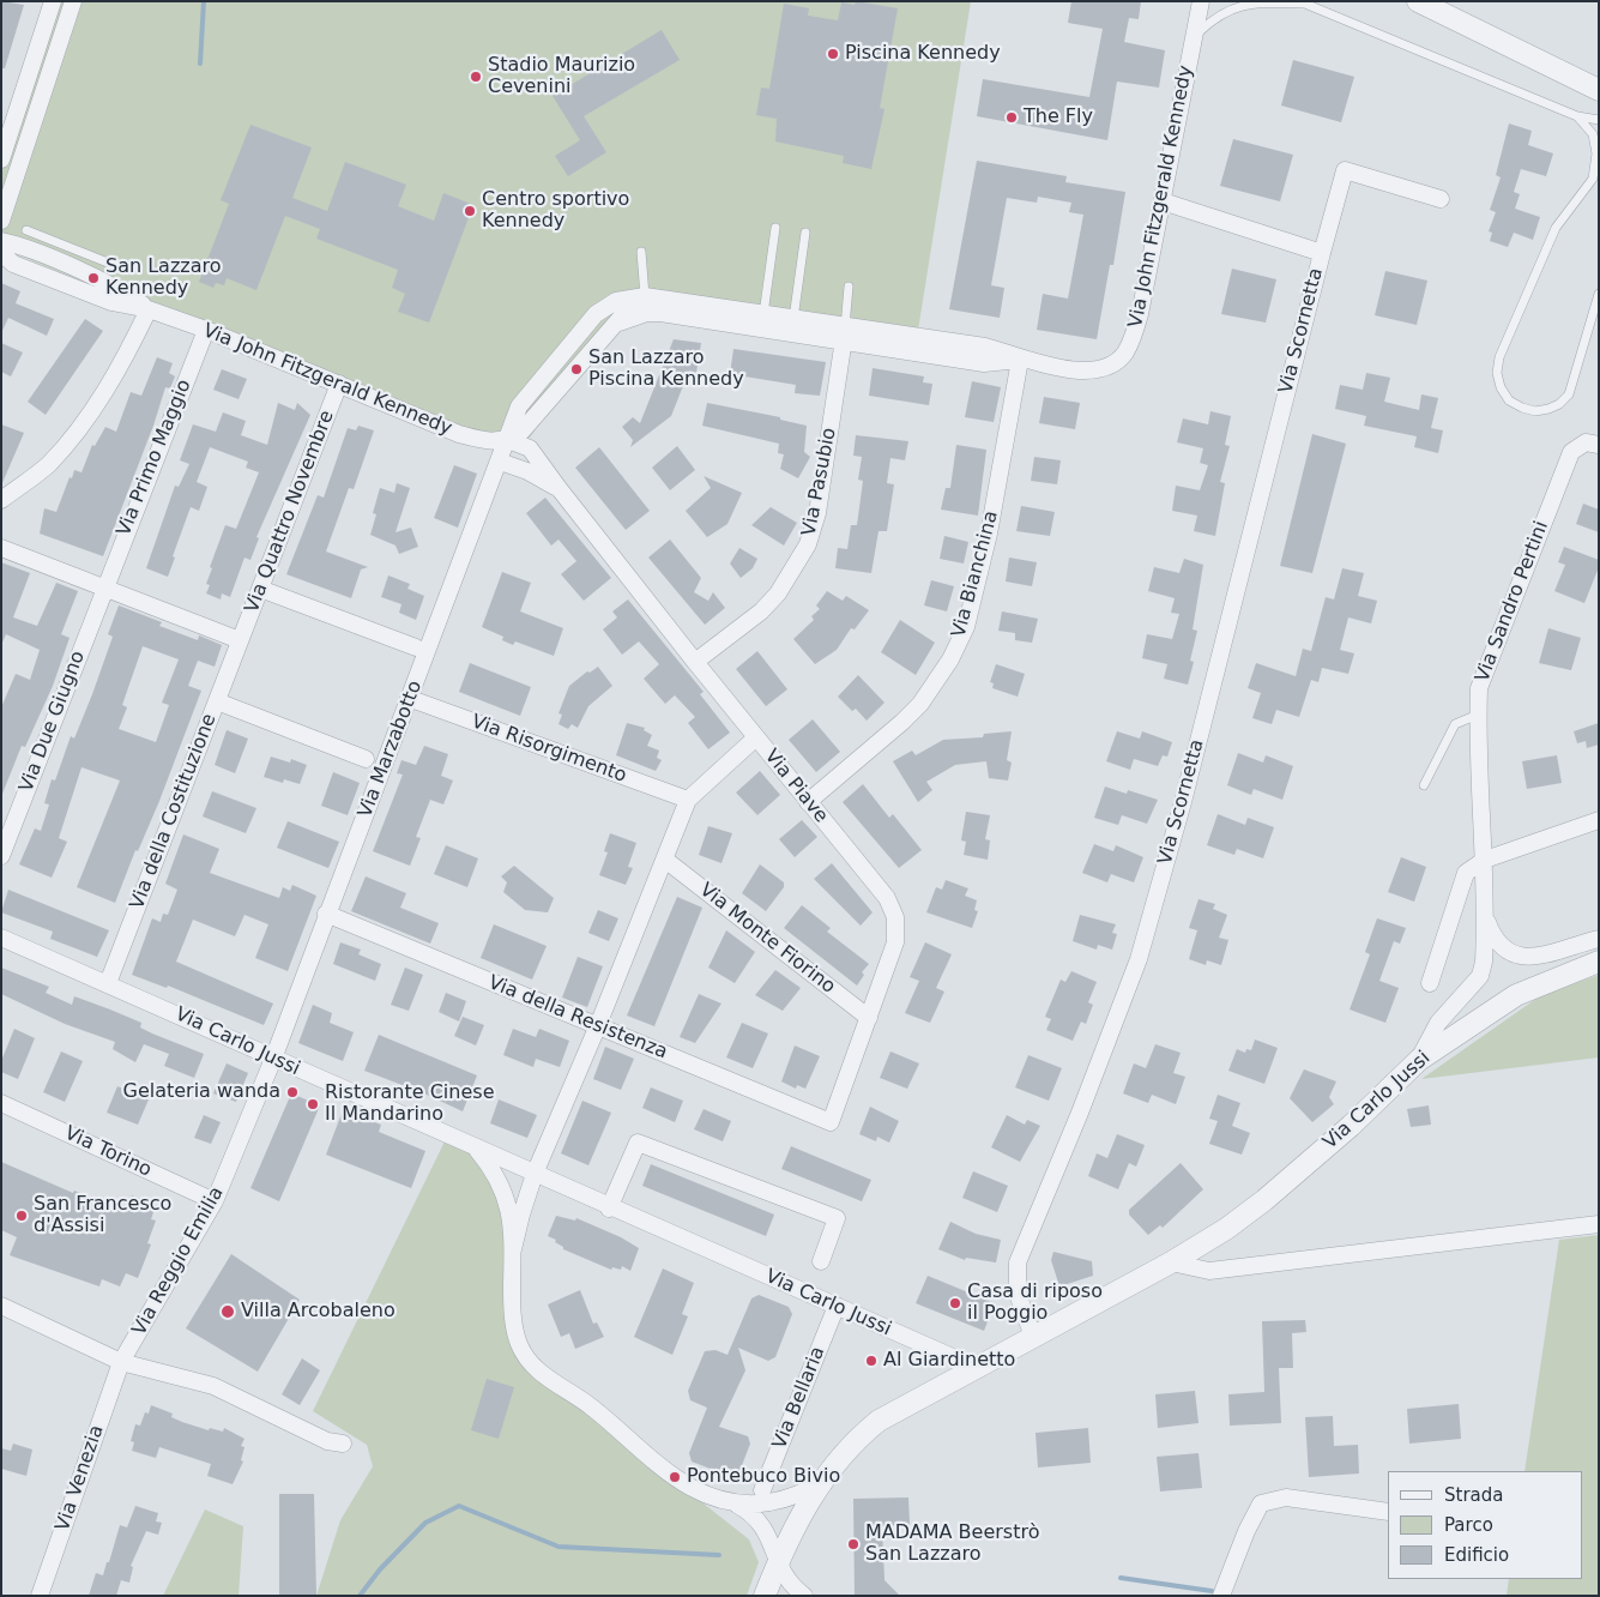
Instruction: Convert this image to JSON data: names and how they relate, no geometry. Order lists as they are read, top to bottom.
{
  "streets": {
    "street": [
      "Via John Fitzgerald Kennedy",
      "Via Scornetta",
      "Via Primo Maggio",
      "Via Pasubio",
      "Via Quattro Novembre",
      "Via Bianchina",
      "Via Sandro Pertini",
      "Via Due Giugno",
      "Via Marzabotto",
      "Via Risorgimento",
      "Via Piave",
      "Via della Costituzione",
      "Via Monte Fiorino",
      "Via della Resistenza",
      "Via Carlo Jussi",
      "Via Torino",
      "Via Reggio Emilia",
      "Via Bellaria",
      "Via Venezia"
    ]
  },
  "crossings": [
    ["Via John Fitzgerald Kennedy", "Via Scornetta"],
    ["Via John Fitzgerald Kennedy", "Via Primo Maggio"],
    ["Via John Fitzgerald Kennedy", "Via Pasubio"],
    ["Via John Fitzgerald Kennedy", "Via Quattro Novembre"],
    ["Via John Fitzgerald Kennedy", "Via Bianchina"],
    ["Via John Fitzgerald Kennedy", "Via Marzabotto"],
    ["Via John Fitzgerald Kennedy", "Via Piave"],
    ["Via Scornetta", "Via Carlo Jussi"],
    ["Via Primo Maggio", "Via Due Giugno"],
    ["Via Pasubio", "Via Piave"],
    ["Via Quattro Novembre", "Via della Costituzione"],
    ["Via Bianchina", "Via Piave"],
    ["Via Sandro Pertini", "Via Carlo Jussi"],
    ["Via Marzabotto", "Via Risorgimento"],
    ["Via Marzabotto", "Via Piave"],
    ["Via Marzabotto", "Via della Resistenza"],
    ["Via Marzabotto", "Via Carlo Jussi"],
    ["Via Marzabotto", "Via Reggio Emilia"],
    ["Via Piave", "Via Monte Fiorino"],
    ["Via Piave", "Via della Resistenza"],
    ["Via della Costituzione", "Via Carlo Jussi"],
    ["Via Carlo Jussi", "Via Reggio Emilia"],
    ["Via Carlo Jussi", "Via Bellaria"],
    ["Via Torino", "Via Reggio Emilia"],
    ["Via Reggio Emilia", "Via Venezia"]
  ],
  "places": [
    "Piscina Kennedy",
    "Stadio Maurizio Cevenini",
    "The Fly",
    "Centro sportivo Kennedy",
    "San Lazzaro Kennedy",
    "San Lazzaro Piscina Kennedy",
    "Gelateria wanda",
    "Ristorante Cinese Il Mandarino",
    "San Francesco d'Assisi",
    "Casa di riposo il Poggio",
    "Villa Arcobaleno",
    "Al Giardinetto",
    "Pontebuco Bivio",
    "MADAMA Beerstrò San Lazzaro"
  ],
  "legend": ["Strada", "Parco", "Edificio"]
}
